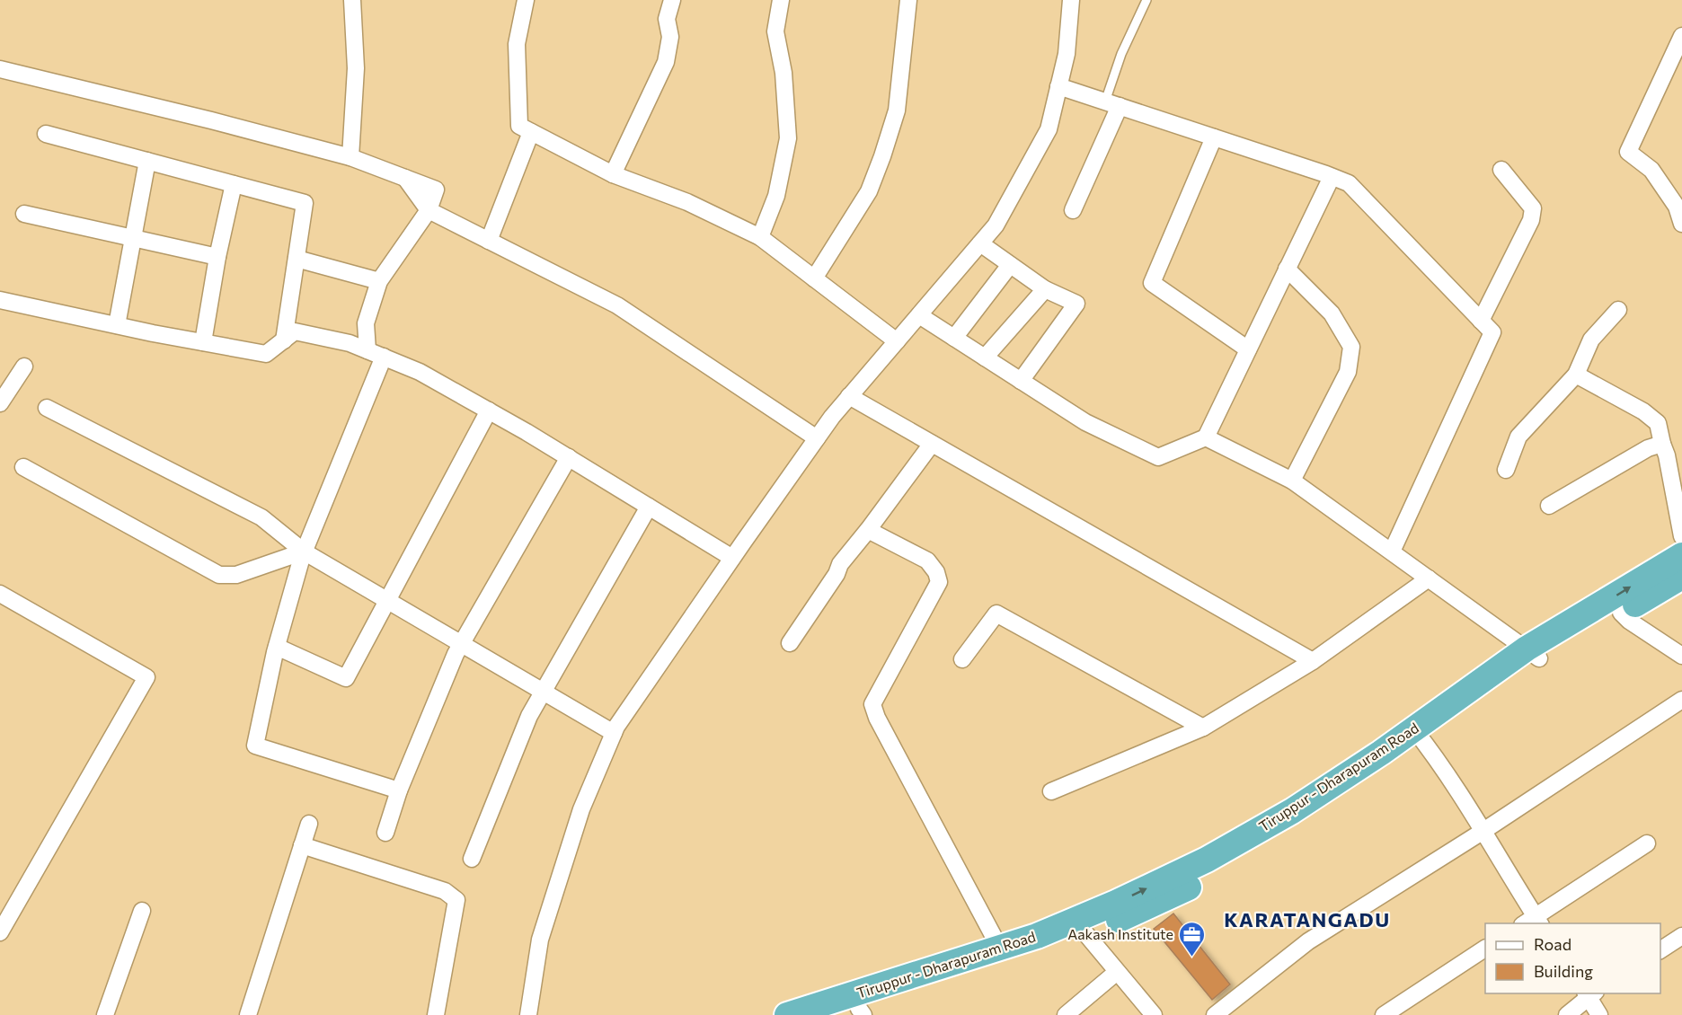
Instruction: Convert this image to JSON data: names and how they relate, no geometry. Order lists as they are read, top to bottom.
{
  "streets": {
    "highway": ["Tiruppur - Dharapuram Road"]
  },
  "districts": ["KARATANGADU"],
  "places": {
    "office": ["Aakash Institute"]
  },
  "legend": ["Road", "Building"]
}
